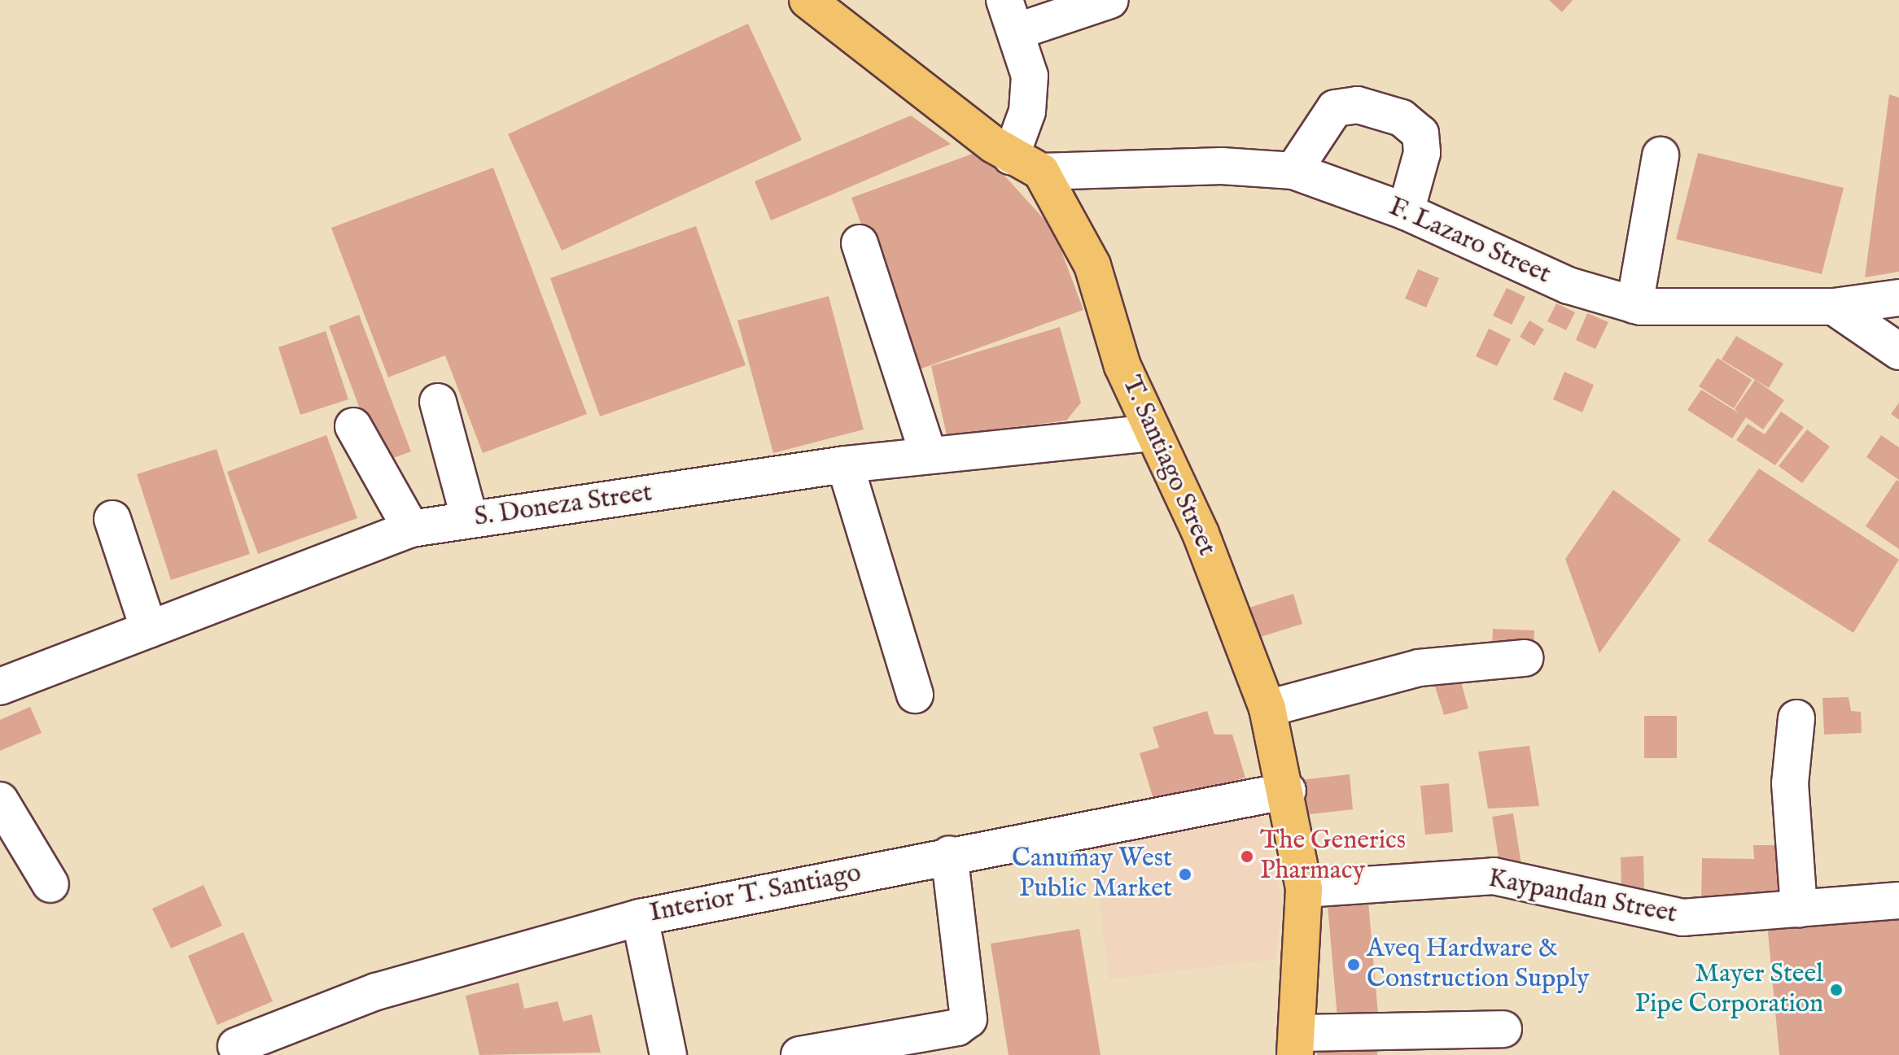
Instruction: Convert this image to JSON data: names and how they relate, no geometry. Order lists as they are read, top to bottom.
{
  "streets": {
    "main road": ["T. Santiago Street"],
    "street": [
      "F. Lazaro Street",
      "S. Doneza Street",
      "Interior T. Santiago",
      "Kaypandan Street"
    ]
  },
  "crossings": [
    ["F. Lazaro Street", "T. Santiago Street"],
    ["T. Santiago Street", "S. Doneza Street"],
    ["T. Santiago Street", "Interior T. Santiago"],
    ["T. Santiago Street", "Kaypandan Street"]
  ],
  "places": [
    "The Generics Pharmacy",
    "Canumay West Public Market",
    "Aveq Hardware & Construction Supply",
    "Mayer Steel Pipe Corporation"
  ]
}
